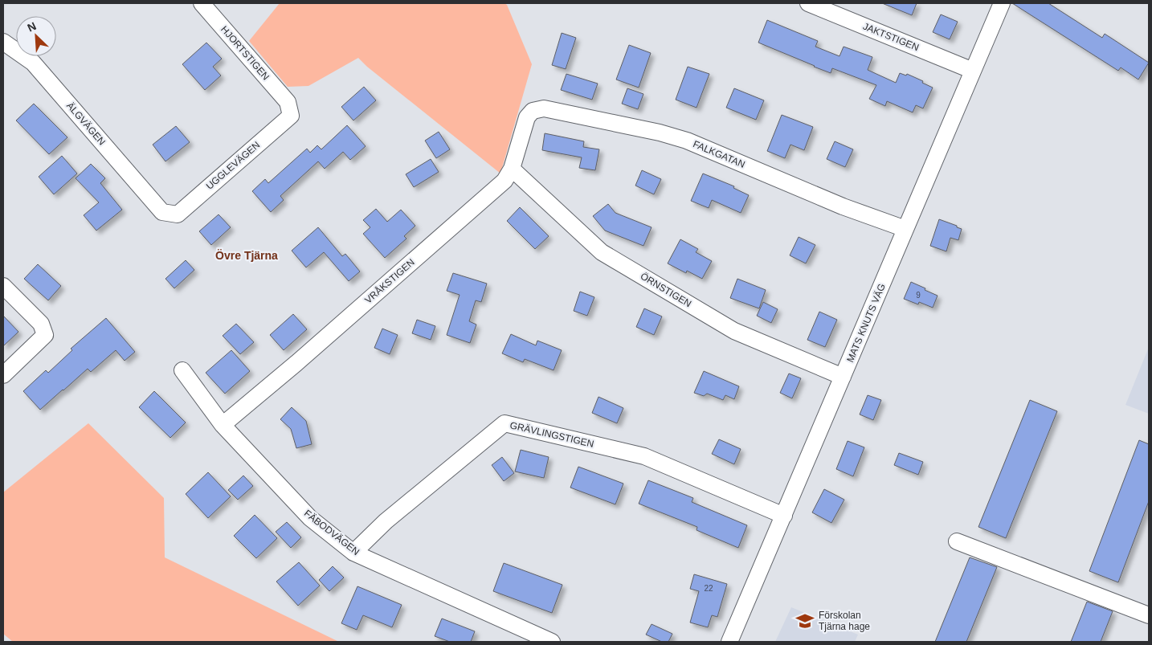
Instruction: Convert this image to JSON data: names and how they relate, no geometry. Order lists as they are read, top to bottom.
{
  "streets": {
    "street": [
      "JAKTSTIGEN",
      "HJORTSTIGEN",
      "ÄLGVÄGEN",
      "FALKGATAN",
      "UGGLEVÄGEN",
      "VRÅKSTIGEN",
      "ÖRNSTIGEN",
      "MATS KNUTS VÄG",
      "GRÄVLINGSTIGEN",
      "FÄBODVÄGEN"
    ]
  },
  "crossings": [
    ["JAKTSTIGEN", "MATS KNUTS VÄG"],
    ["HJORTSTIGEN", "UGGLEVÄGEN"],
    ["ÄLGVÄGEN", "UGGLEVÄGEN"],
    ["FALKGATAN", "VRÅKSTIGEN"],
    ["FALKGATAN", "MATS KNUTS VÄG"],
    ["VRÅKSTIGEN", "ÖRNSTIGEN"],
    ["VRÅKSTIGEN", "FÄBODVÄGEN"],
    ["ÖRNSTIGEN", "MATS KNUTS VÄG"],
    ["MATS KNUTS VÄG", "GRÄVLINGSTIGEN"],
    ["GRÄVLINGSTIGEN", "FÄBODVÄGEN"]
  ],
  "districts": ["Övre Tjärna"],
  "places": {
    "school or university": ["Förskolan Tjärna hage"]
  },
  "house_numbers": ["9", "22"],
  "north": "top left"
}
